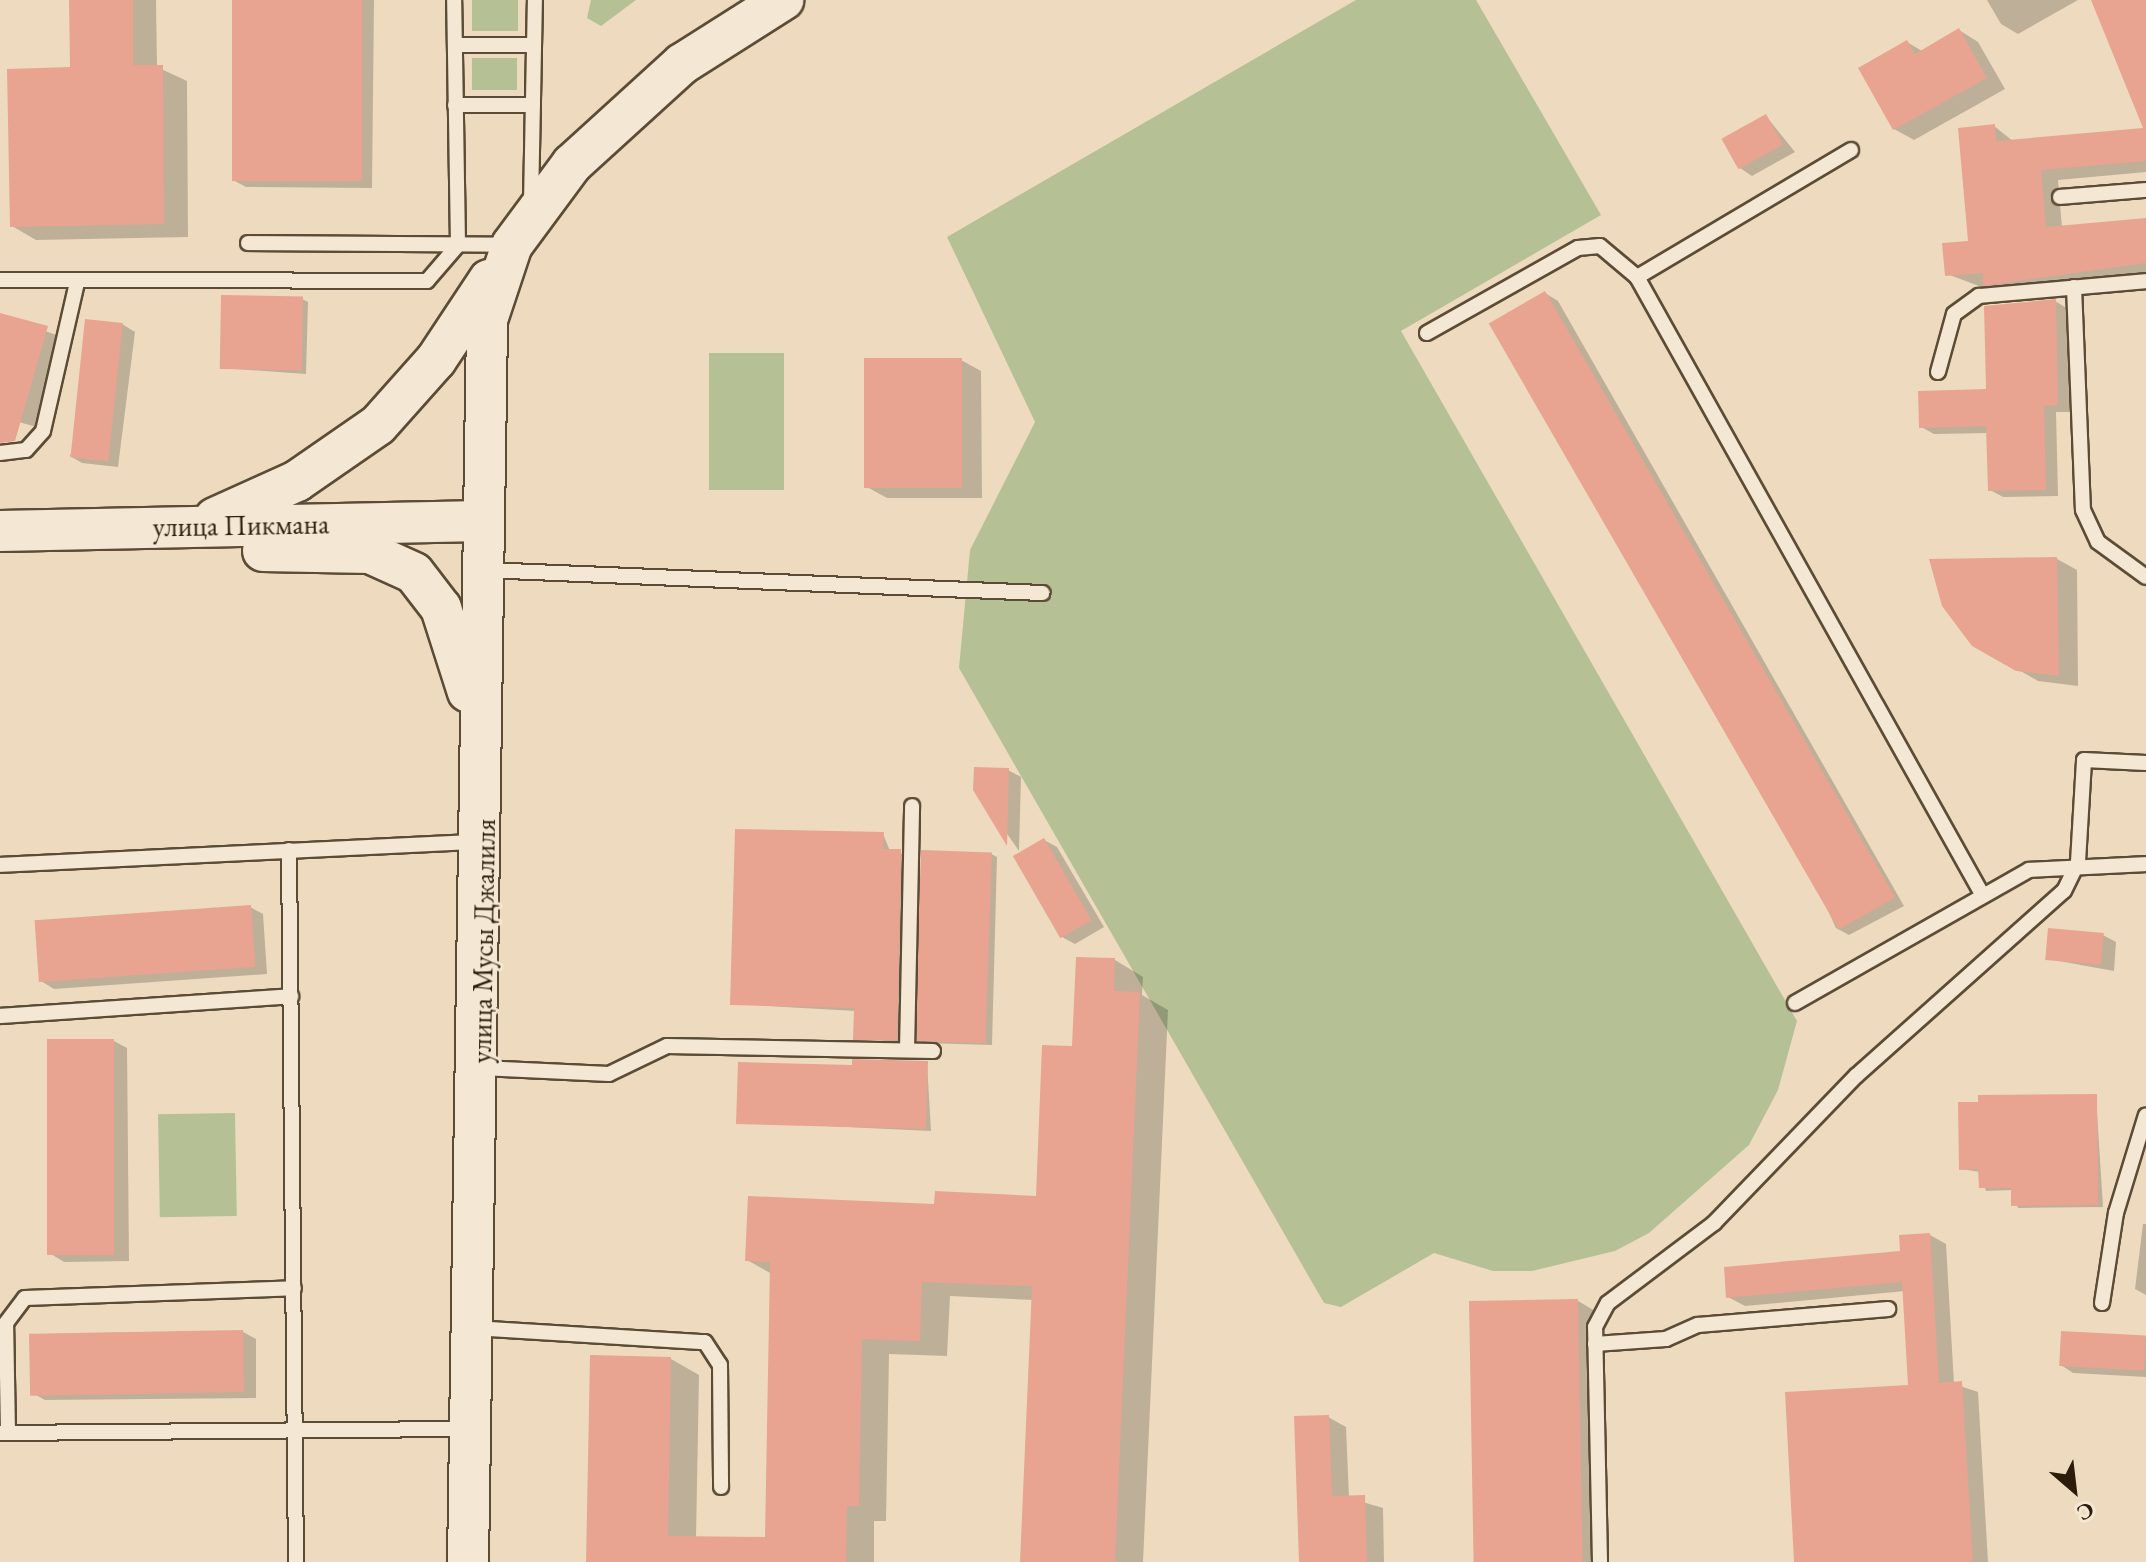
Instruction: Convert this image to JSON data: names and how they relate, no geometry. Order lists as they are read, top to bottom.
{
  "streets": {
    "street": ["улица Пикмана", "улица Мусы Джалиля"]
  },
  "crossings": [
    ["улица Пикмана", "улица Мусы Джалиля"]
  ],
  "north": "bottom right"
}
